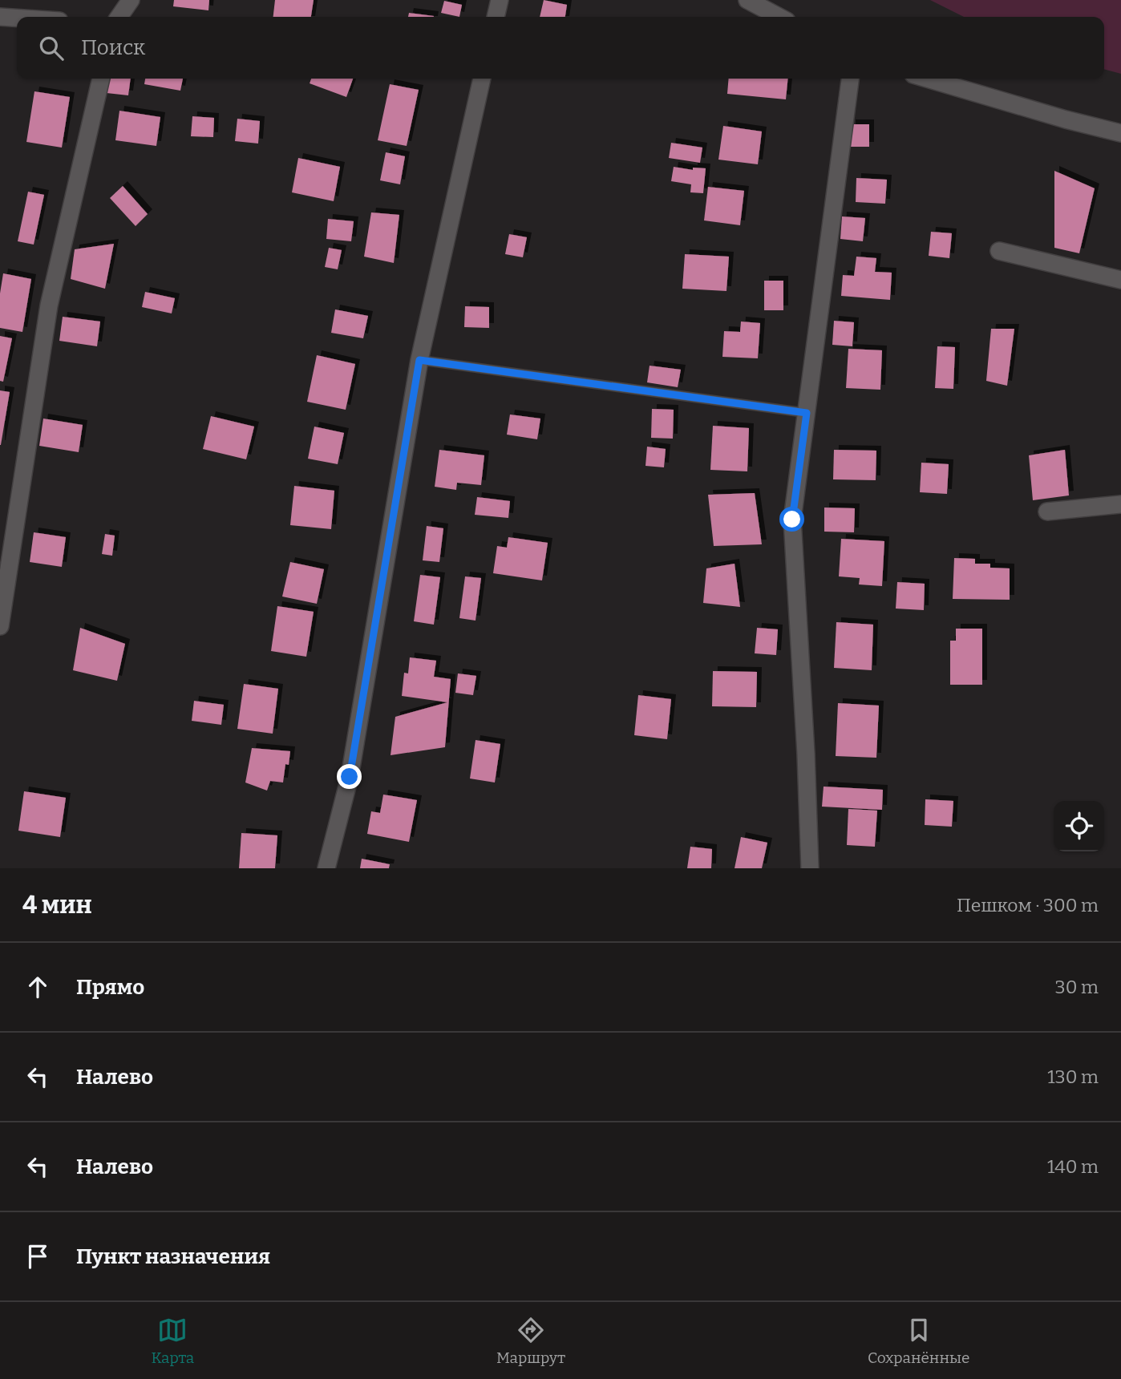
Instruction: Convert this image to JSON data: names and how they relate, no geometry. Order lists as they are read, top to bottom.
{
  "page": {
    "search": "Поиск",
    "heading": ["4 мин", "Пешком · 300 m"],
    "list": [
      ["Прямо", "30 m"],
      ["Налево", "130 m"],
      ["Налево", "140 m"],
      "Пункт назначения"
    ],
    "nav": ["Карта", "Маршрут", "Сохранённые"]
  }
}
